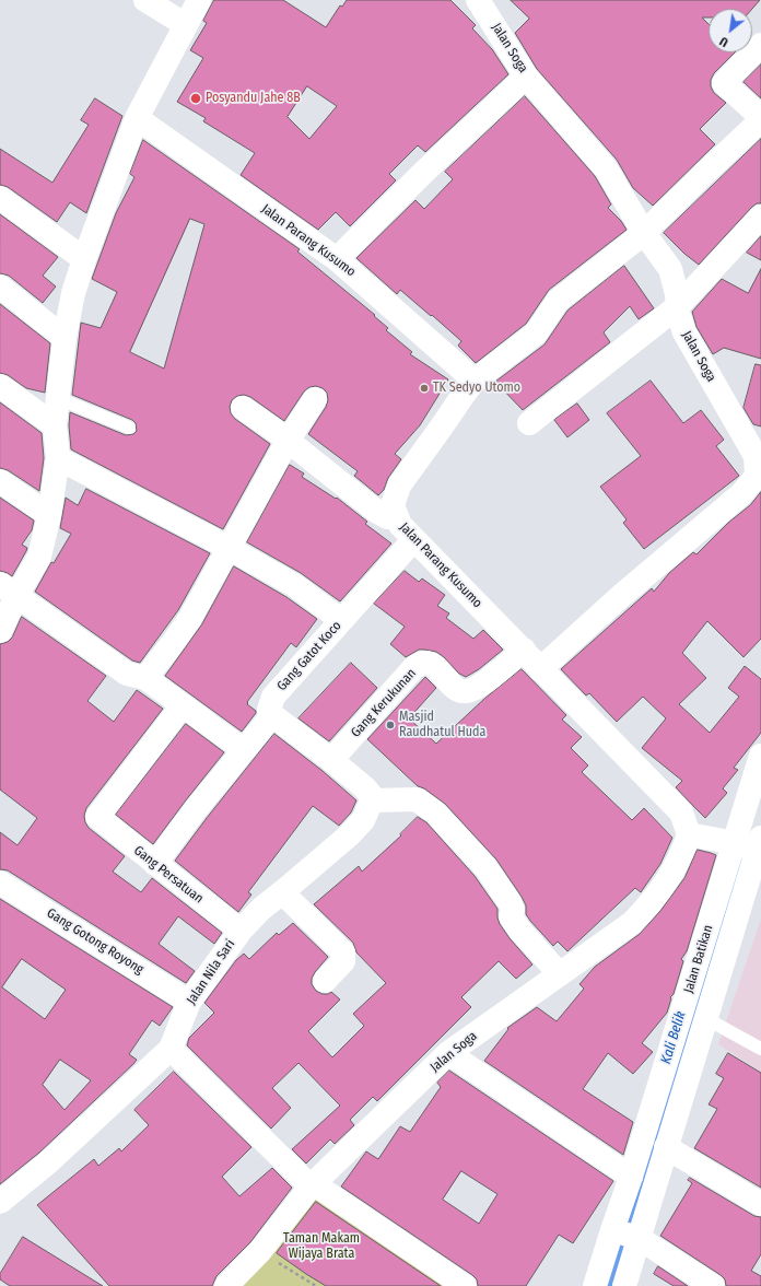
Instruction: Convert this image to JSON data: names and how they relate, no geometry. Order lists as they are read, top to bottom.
{
  "streets": {
    "street": [
      "Jalan Soga",
      "Jalan Parang Kusumo",
      "Gang Gatot Koco",
      "Gang Kerukunan",
      "Gang Persatuan",
      "Gang Gotong Royong",
      "Jalan Batikan",
      "Jalan Nila Sari"
    ]
  },
  "crossings": [
    ["Jalan Soga", "Jalan Parang Kusumo"],
    ["Jalan Parang Kusumo", "Gang Gatot Koco"],
    ["Jalan Parang Kusumo", "Gang Kerukunan"],
    ["Gang Persatuan", "Jalan Nila Sari"],
    ["Gang Gotong Royong", "Jalan Nila Sari"]
  ],
  "water": ["Kali Belik"],
  "parks": ["Taman Makam Wijaya Brata"],
  "places": ["Posyandu Jahe 8B", "TK Sedyo Utomo", "Masjid Raudhatul Huda"],
  "north": "bottom left"
}
